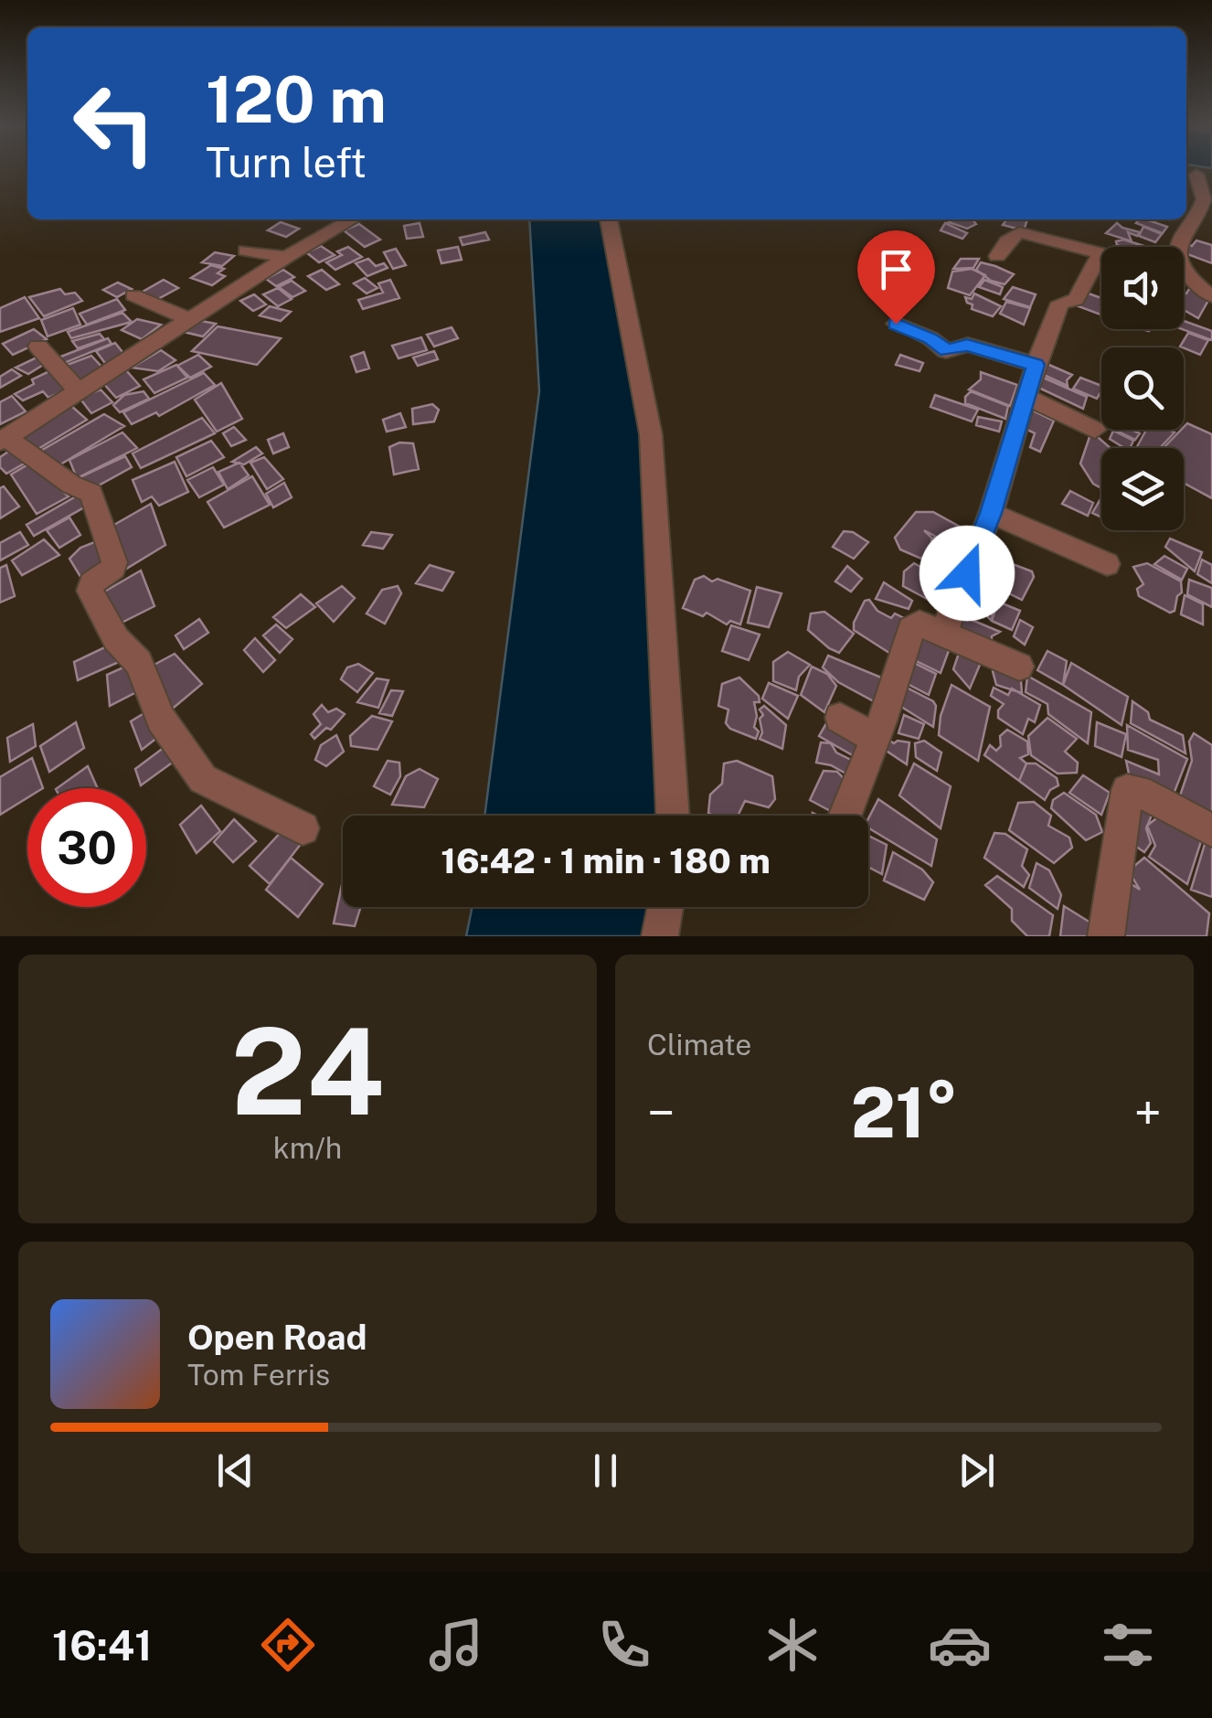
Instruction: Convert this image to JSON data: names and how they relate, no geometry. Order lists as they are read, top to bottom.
{
  "page": {
    "turn": ["120 m", "Turn left"],
    "limit": "30",
    "trip": "16:42 · 1 min · 180 m",
    "tile": [
      ["24", "km/h"],
      "Climate"
    ],
    "heat": ["−", "21°", "+"],
    "song": ["Open Road", "Tom Ferris"],
    "tabs": "16:41"
  }
}
